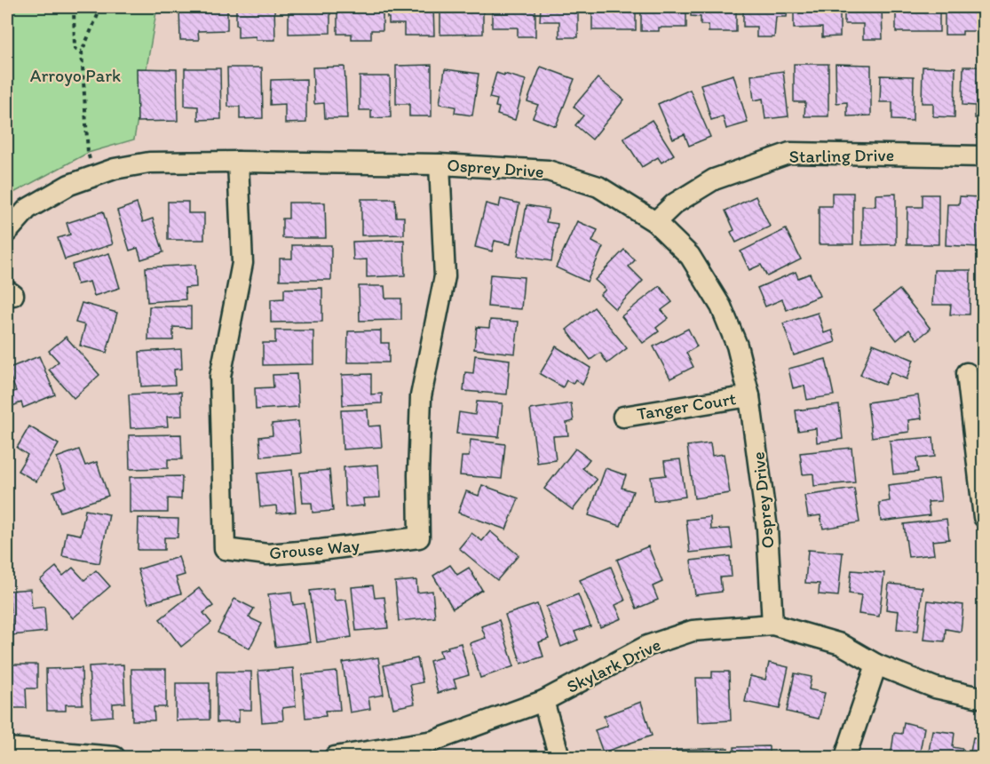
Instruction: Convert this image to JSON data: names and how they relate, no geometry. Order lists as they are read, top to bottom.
{
  "streets": {
    "street": [
      "Starling Drive",
      "Osprey Drive",
      "Tanger Court",
      "Grouse Way",
      "Skylark Drive"
    ]
  },
  "crossings": [
    ["Starling Drive", "Osprey Drive"],
    ["Osprey Drive", "Tanger Court"],
    ["Osprey Drive", "Grouse Way"],
    ["Osprey Drive", "Skylark Drive"]
  ],
  "parks": ["Arroyo Park"]
}
